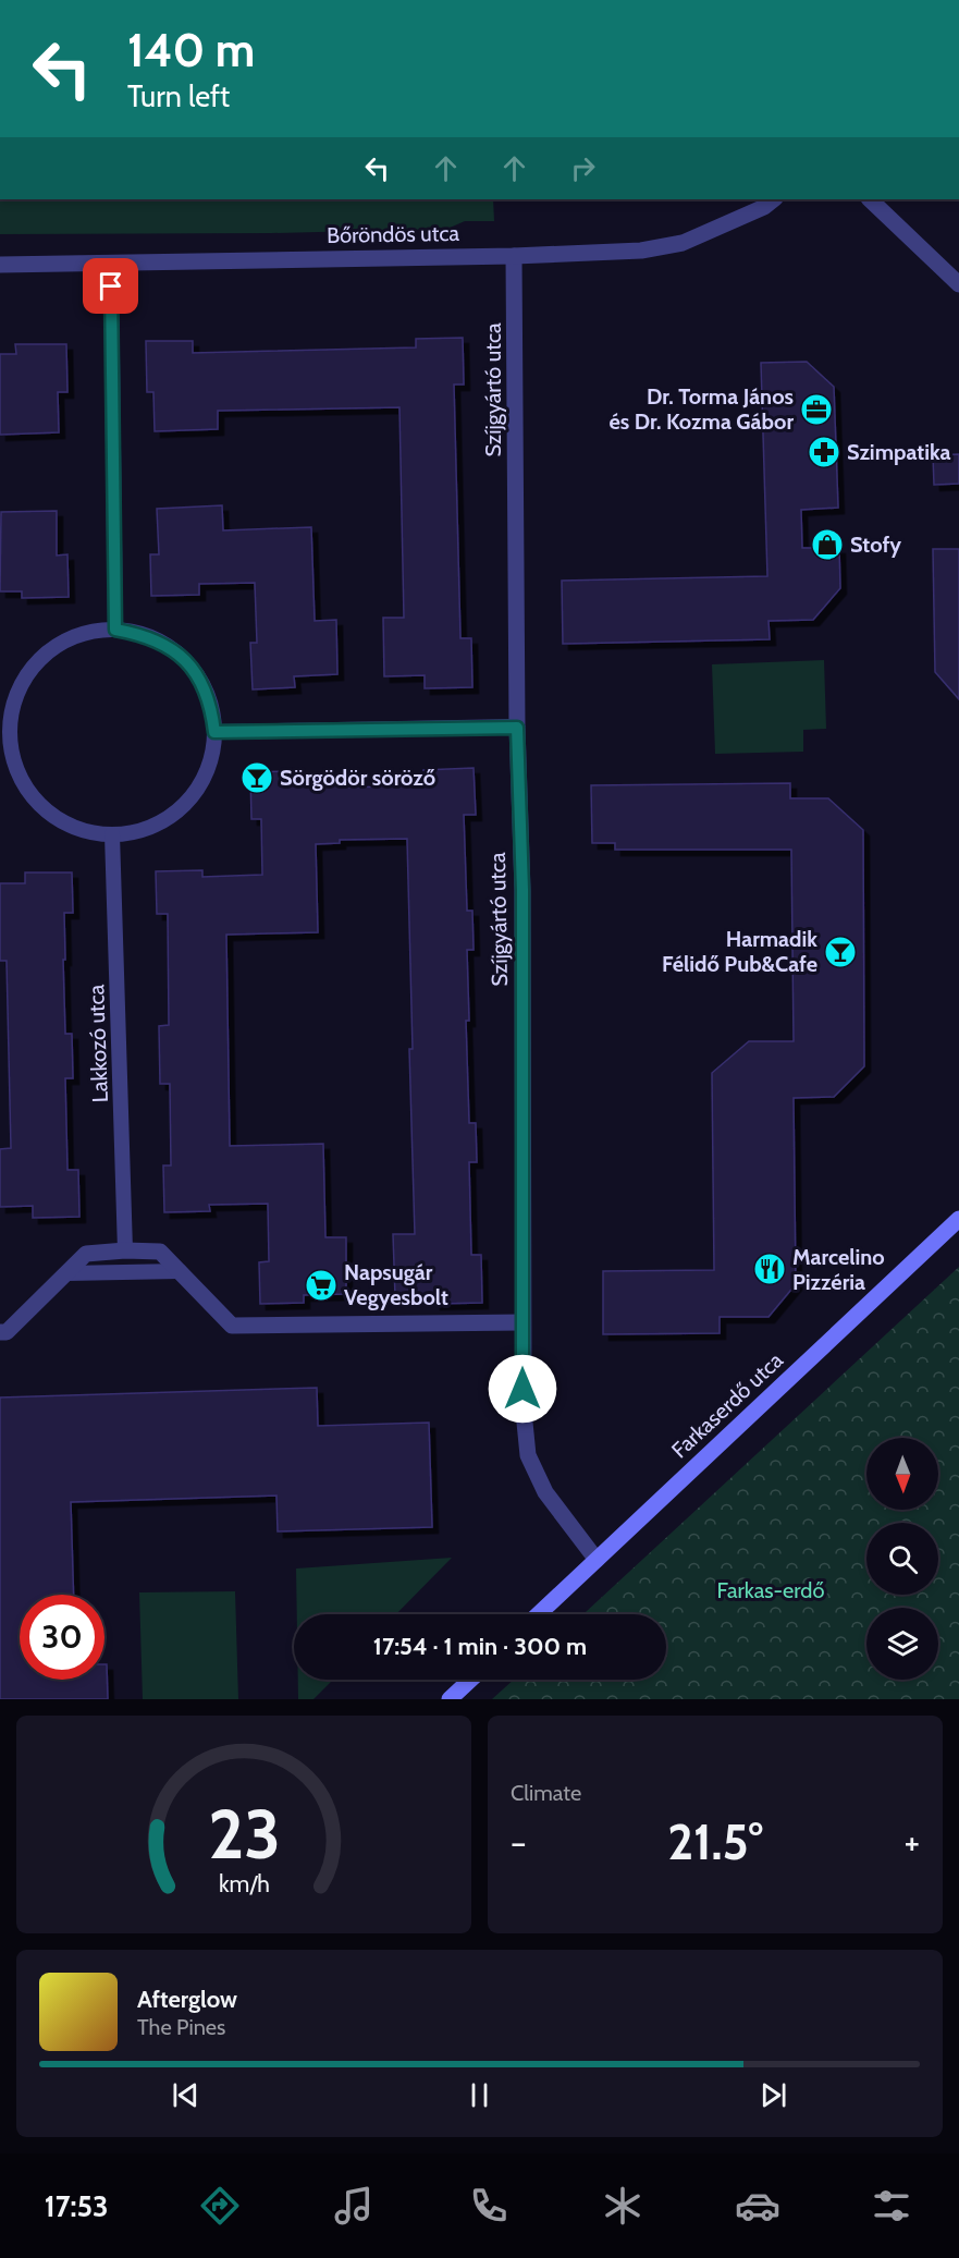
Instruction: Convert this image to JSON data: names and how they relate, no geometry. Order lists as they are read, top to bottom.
{
  "streets": {
    "street": ["Bőröndös utca", "Szíjgyártó utca", "Farkaserdő utca"],
    "lane": ["Lakkozó utca"]
  },
  "crossings": [
    ["Bőröndös utca", "Szíjgyártó utca"],
    ["Szíjgyártó utca", "Farkaserdő utca"]
  ],
  "parks": ["Farkas-erdő"],
  "places": {
    "office": ["Dr. Torma János és Dr. Kozma Gábor"],
    "pharmacy": ["Szimpatika"],
    "shop": ["Stofy"],
    "bar": ["Sörgödör söröző", "Harmadik Félidő Pub&Cafe"],
    "restaurant": ["Marcelino Pizzéria"],
    "supermarket": ["Napsugár Vegyesbolt"]
  },
  "north": "bottom",
  "page": {
    "turn": ["140 m", "Turn left"],
    "limit": "30",
    "trip": "17:54 · 1 min · 300 m",
    "tile": "Climate",
    "heat": ["−", "21.5°", "+"],
    "song": ["Afterglow", "The Pines"],
    "tabs": "17:53",
    "gauge": ["23", "km/h"]
  }
}
